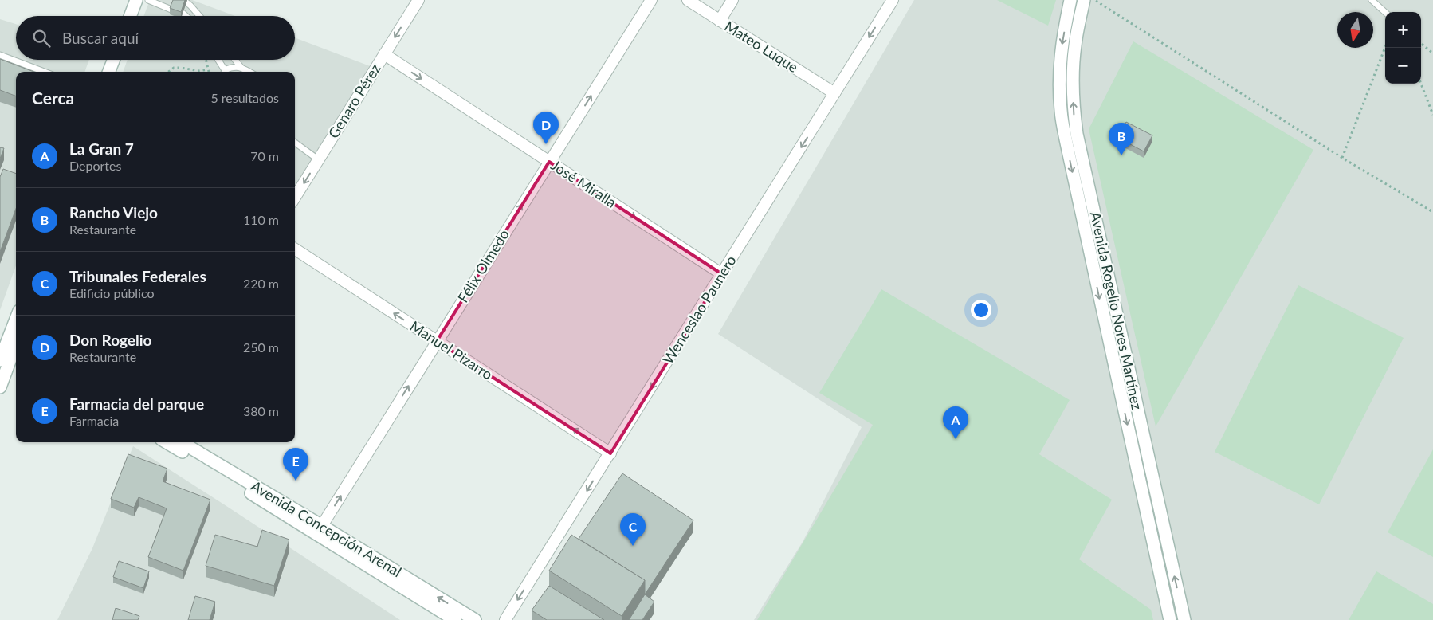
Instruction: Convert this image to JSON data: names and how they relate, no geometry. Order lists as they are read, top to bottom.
{
  "streets": {
    "main road": ["Avenida Rogelio Nores Martínez", "Avenida Concepción Arenal"],
    "street": [
      "Mateo Luque",
      "Genaro Pérez",
      "José Miralla",
      "Félix Olmedo",
      "Wenceslao Paunero",
      "Manuel Pizarro"
    ]
  },
  "crossings": [
    ["Mateo Luque", "Wenceslao Paunero"],
    ["Genaro Pérez", "José Miralla"],
    ["José Miralla", "Félix Olmedo"],
    ["José Miralla", "Wenceslao Paunero"],
    ["Félix Olmedo", "Manuel Pizarro"],
    ["Félix Olmedo", "Avenida Concepción Arenal"],
    ["Wenceslao Paunero", "Manuel Pizarro"]
  ],
  "one_way": [
    "Genaro Pérez",
    "José Miralla",
    "Félix Olmedo",
    "Wenceslao Paunero",
    "Manuel Pizarro"
  ],
  "north": "bottom",
  "page": {
    "map_buttons": ["+", "−"],
    "search": "Buscar aquí",
    "heading": ["Cerca", "5 resultados"],
    "pins": [
      "D",
      "B",
      "A",
      "E",
      "C"
    ],
    "list": [
      {
        "mark": "A",
        "name": "La Gran 7",
        "note": "Deportes",
        "value": "70 m"
      },
      {
        "mark": "B",
        "name": "Rancho Viejo",
        "note": "Restaurante",
        "value": "110 m"
      },
      {
        "mark": "C",
        "name": "Tribunales Federales",
        "note": "Edificio público",
        "value": "220 m"
      },
      {
        "mark": "D",
        "name": "Don Rogelio",
        "note": "Restaurante",
        "value": "250 m"
      },
      {
        "mark": "E",
        "name": "Farmacia del parque",
        "note": "Farmacia",
        "value": "380 m"
      }
    ]
  }
}
